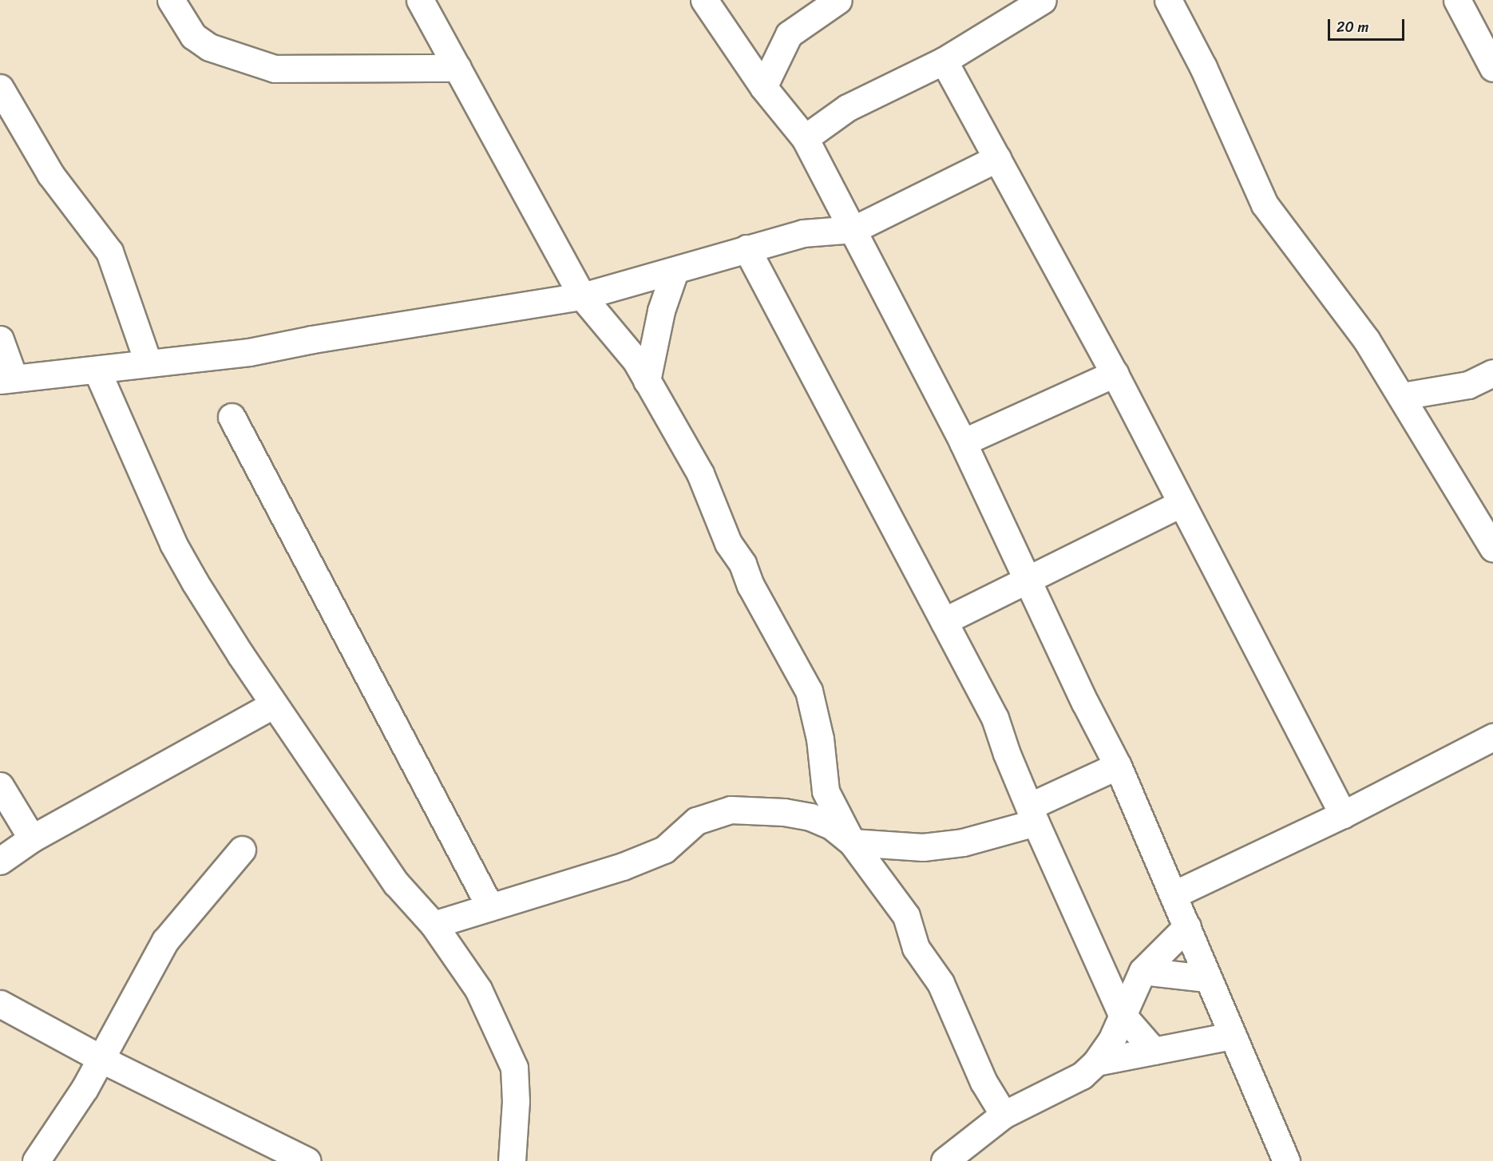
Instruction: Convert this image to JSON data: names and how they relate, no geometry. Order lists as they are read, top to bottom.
{
  "scale_bar": "20 m"
}
